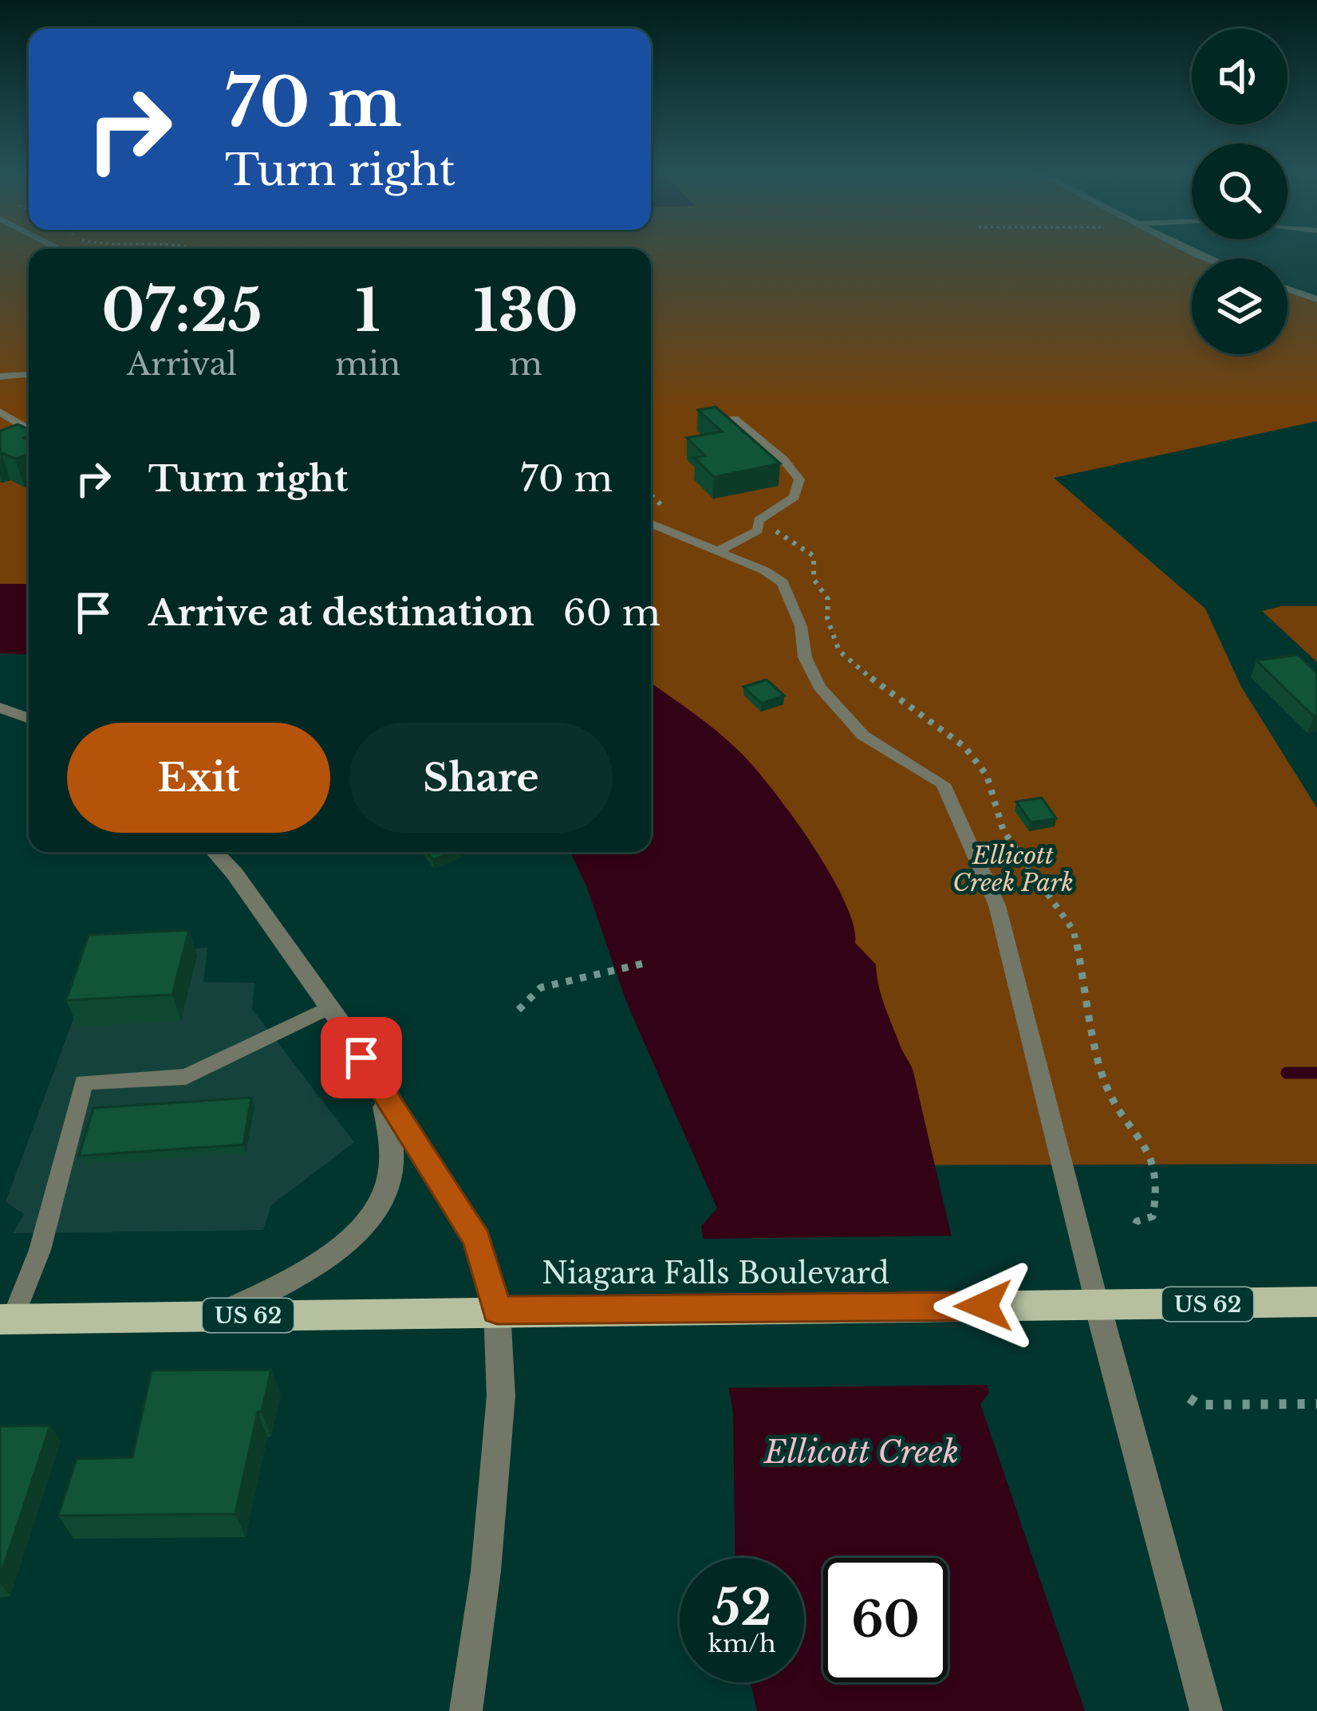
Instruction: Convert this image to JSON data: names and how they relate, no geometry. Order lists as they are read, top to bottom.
{
  "streets": {
    "main road": ["Niagara Falls Boulevard", "US 62"]
  },
  "water": ["Ellicott Creek"],
  "parks": ["Ellicott Creek Park"],
  "page": {
    "turn": ["70 m", "Turn right"],
    "eta": [
      "07:25",
      "Arrival",
      "1",
      "min",
      "130",
      "m"
    ],
    "list": [
      {
        "name": "Turn right",
        "value": "70 m"
      },
      {
        "name": "Arrive at destination",
        "value": "60 m"
      }
    ],
    "buttons": ["Exit", "Share"],
    "speed": "52 km/h",
    "limit": "60"
  }
}
